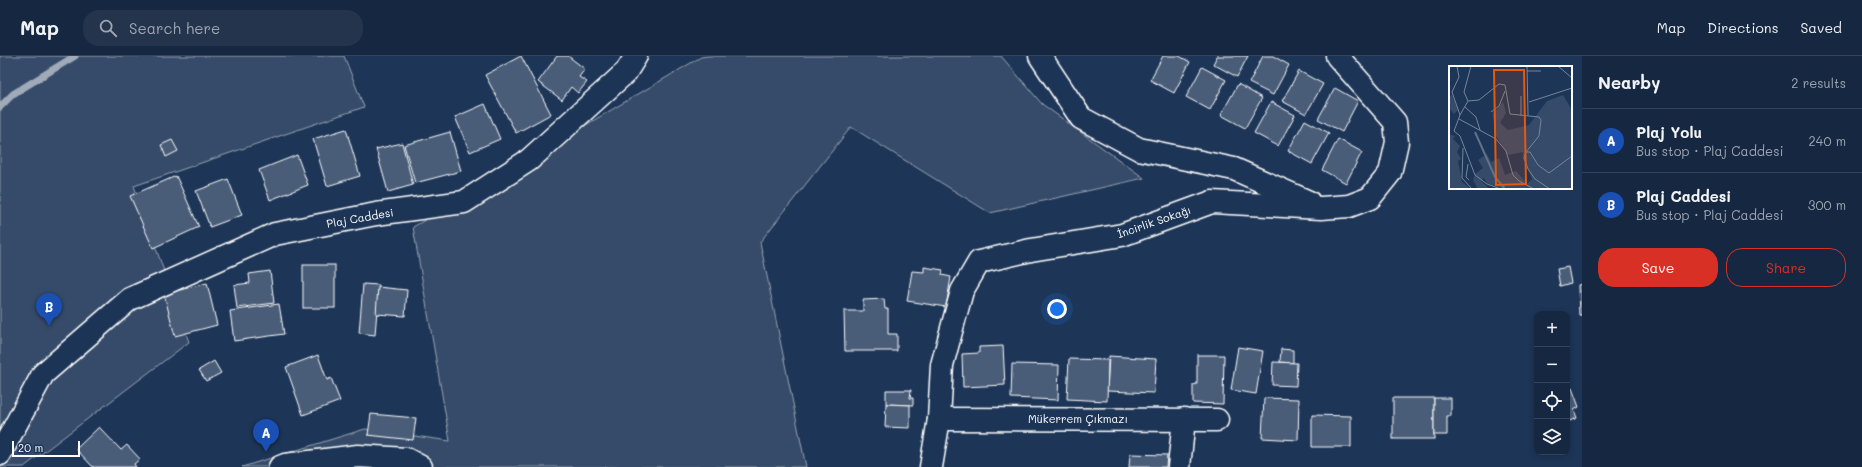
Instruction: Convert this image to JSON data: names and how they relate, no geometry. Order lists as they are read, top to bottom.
{
  "streets": {
    "street": ["Plaj Caddesi", "İncirlik Sokağı", "Mükerrem Çıkmazı"]
  },
  "crossings": [
    ["İncirlik Sokağı", "Mükerrem Çıkmazı"]
  ],
  "scale_bar": "20 m",
  "page": {
    "header": "Map",
    "search": "Search here",
    "nav": ["Map", "Directions", "Saved"],
    "heading": ["Nearby", "2 results"],
    "list": [
      {
        "mark": "A",
        "name": "Plaj Yolu",
        "note": "Bus stop · Plaj Caddesi",
        "value": "240 m"
      },
      {
        "mark": "B",
        "name": "Plaj Caddesi",
        "note": "Bus stop · Plaj Caddesi",
        "value": "300 m"
      }
    ],
    "buttons": ["Save", "Share"],
    "pins": ["B", "A"],
    "map_buttons": ["+", "−"],
    "scale": "20 m"
  }
}
